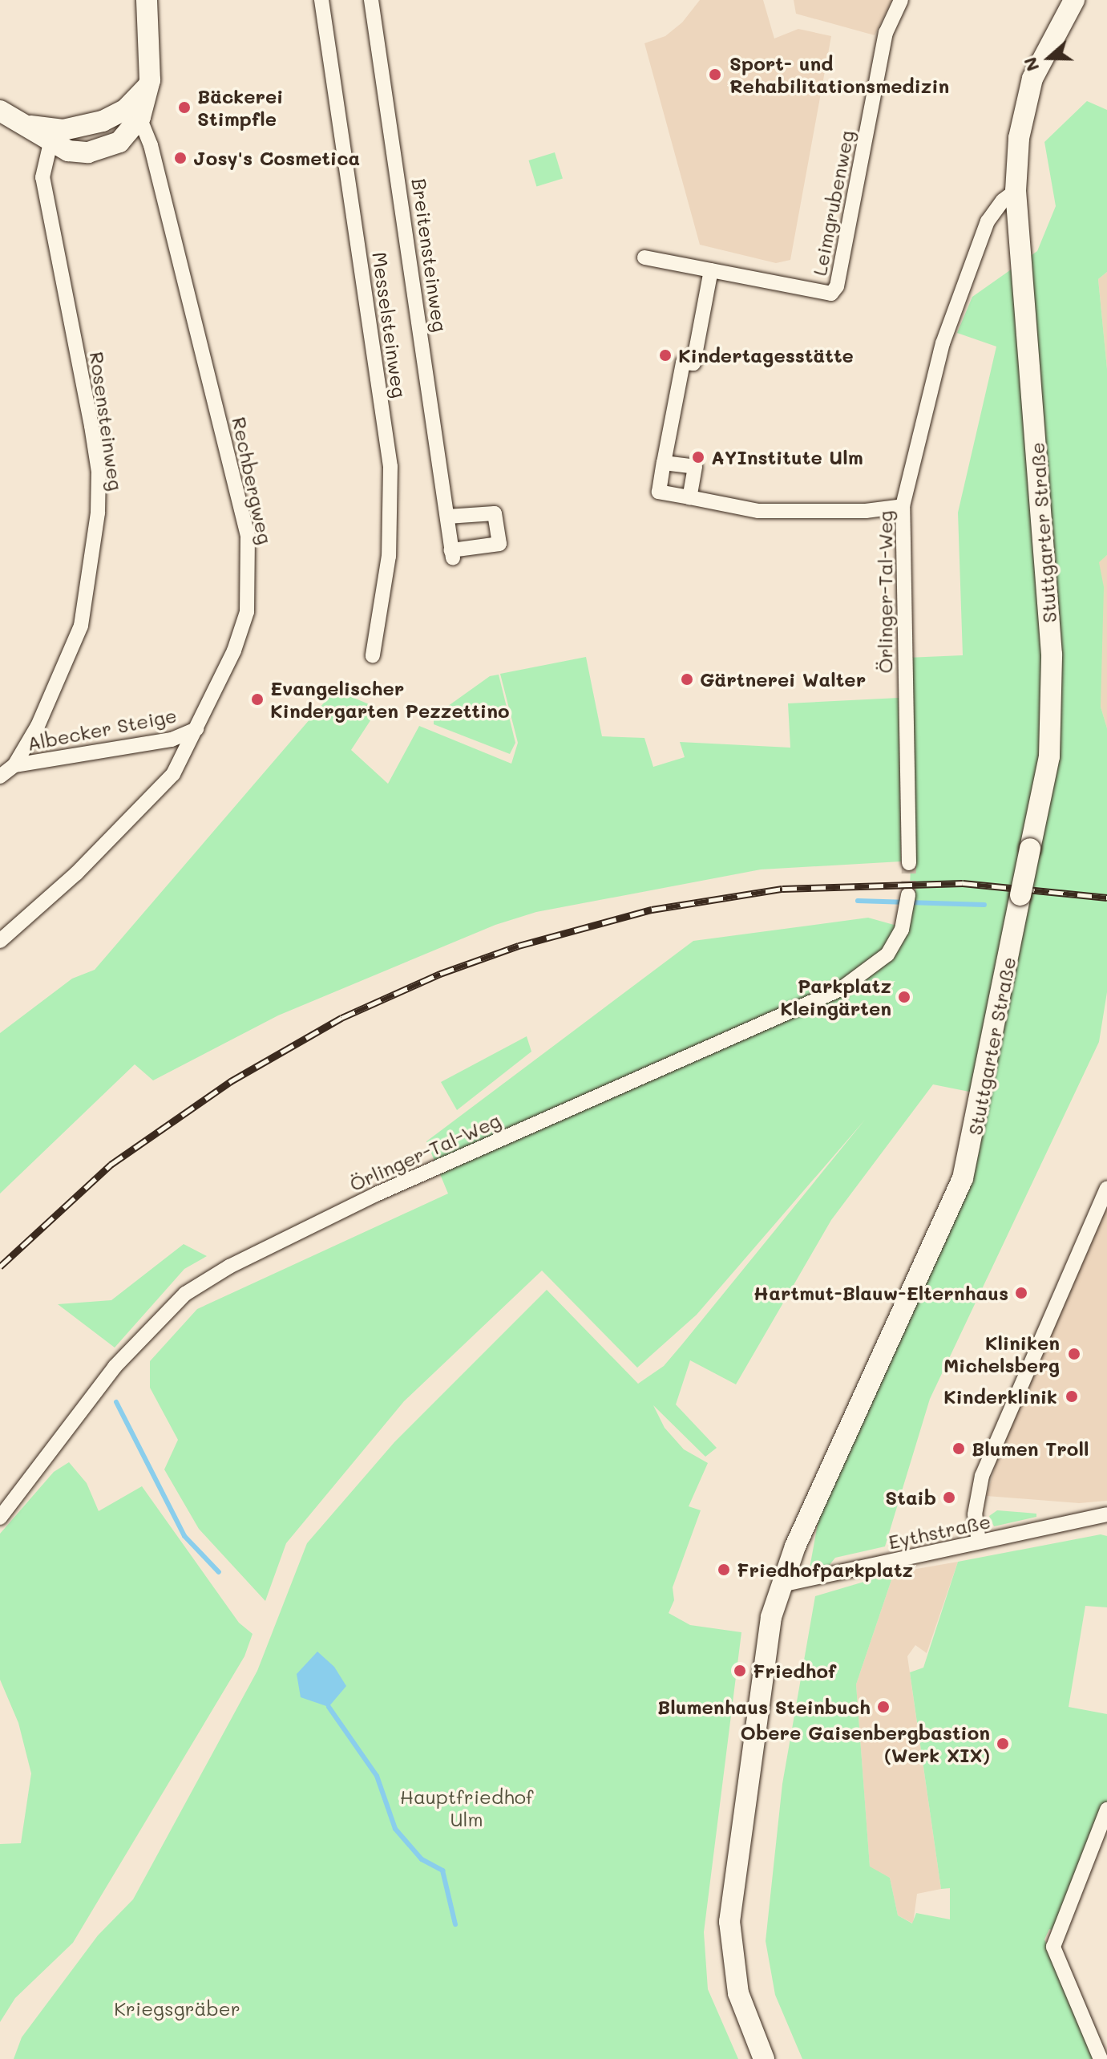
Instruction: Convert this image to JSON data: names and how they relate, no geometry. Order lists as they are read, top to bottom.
{
  "streets": {
    "main road": ["Stuttgarter Straße"],
    "street": [
      "Leimgrubenweg",
      "Breitensteinweg",
      "Messelsteinweg",
      "Rosensteinweg",
      "Rechbergweg",
      "Örlinger-Tal-Weg",
      "Albecker Steige",
      "Eythstraße"
    ]
  },
  "crossings": [
    ["Rosensteinweg", "Albecker Steige"],
    ["Rechbergweg", "Albecker Steige"],
    ["Stuttgarter Straße", "Örlinger-Tal-Weg"],
    ["Stuttgarter Straße", "Eythstraße"]
  ],
  "parks": ["Hauptfriedhof Ulm", "Kriegsgräber"],
  "places": [
    "Sport- und Rehabilitationsmedizin",
    "Bäckerei Stimpfle",
    "Josy's Cosmetica",
    "Kindertagesstätte",
    "AYInstitute Ulm",
    "Gärtnerei Walter",
    "Evangelischer Kindergarten Pezzettino",
    "Parkplatz Kleingärten",
    "Hartmut-Blauw-Elternhaus",
    "Kliniken Michelsberg",
    "Kinderklinik",
    "Blumen Troll",
    "Staib",
    "Friedhofparkplatz",
    "Friedhof",
    "Blumenhaus Steinbuch",
    "Obere Gaisenbergbastion (Werk XIX)"
  ],
  "north": "left"
}
